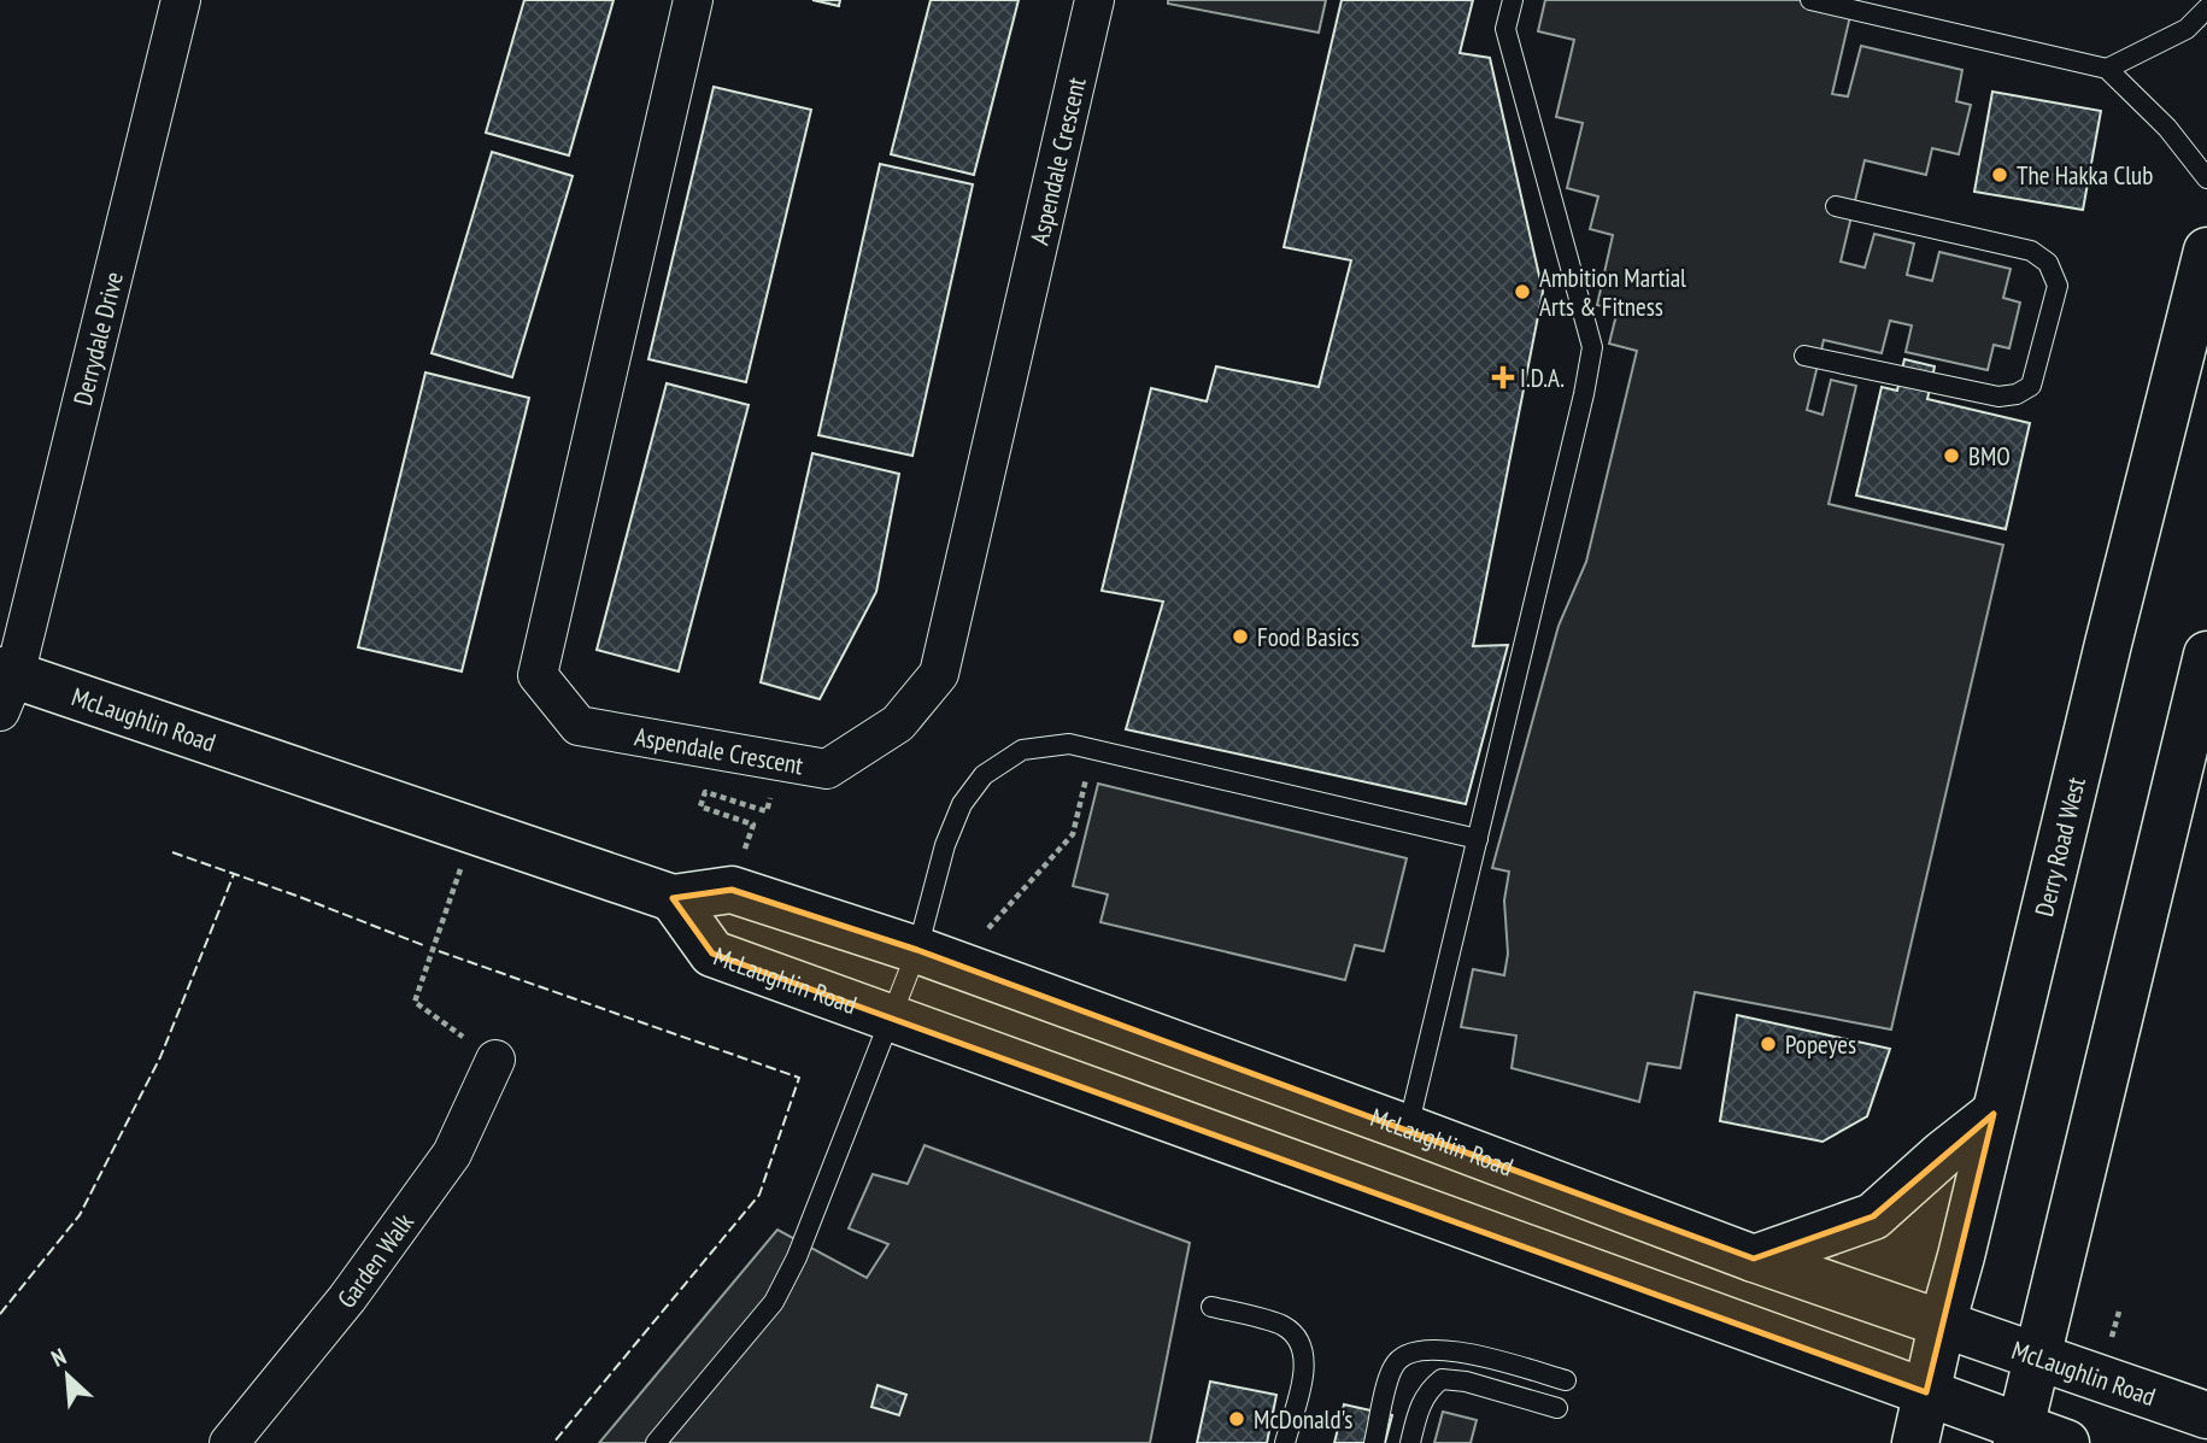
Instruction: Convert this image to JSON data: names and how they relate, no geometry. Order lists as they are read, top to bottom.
{
  "streets": {
    "street": [
      "Aspendale Crescent",
      "Derrydale Drive",
      "McLaughlin Road",
      "Derry Road West",
      "Garden Walk"
    ]
  },
  "crossings": [
    ["Derrydale Drive", "McLaughlin Road"],
    ["McLaughlin Road", "Derry Road West"]
  ],
  "places": {
    "other": [
      "The Hakka Club",
      "Ambition Martial Arts & Fitness",
      "BMO",
      "Food Basics",
      "Popeyes",
      "McDonald's"
    ],
    "health": ["I.D.A."]
  },
  "north": "top left"
}
